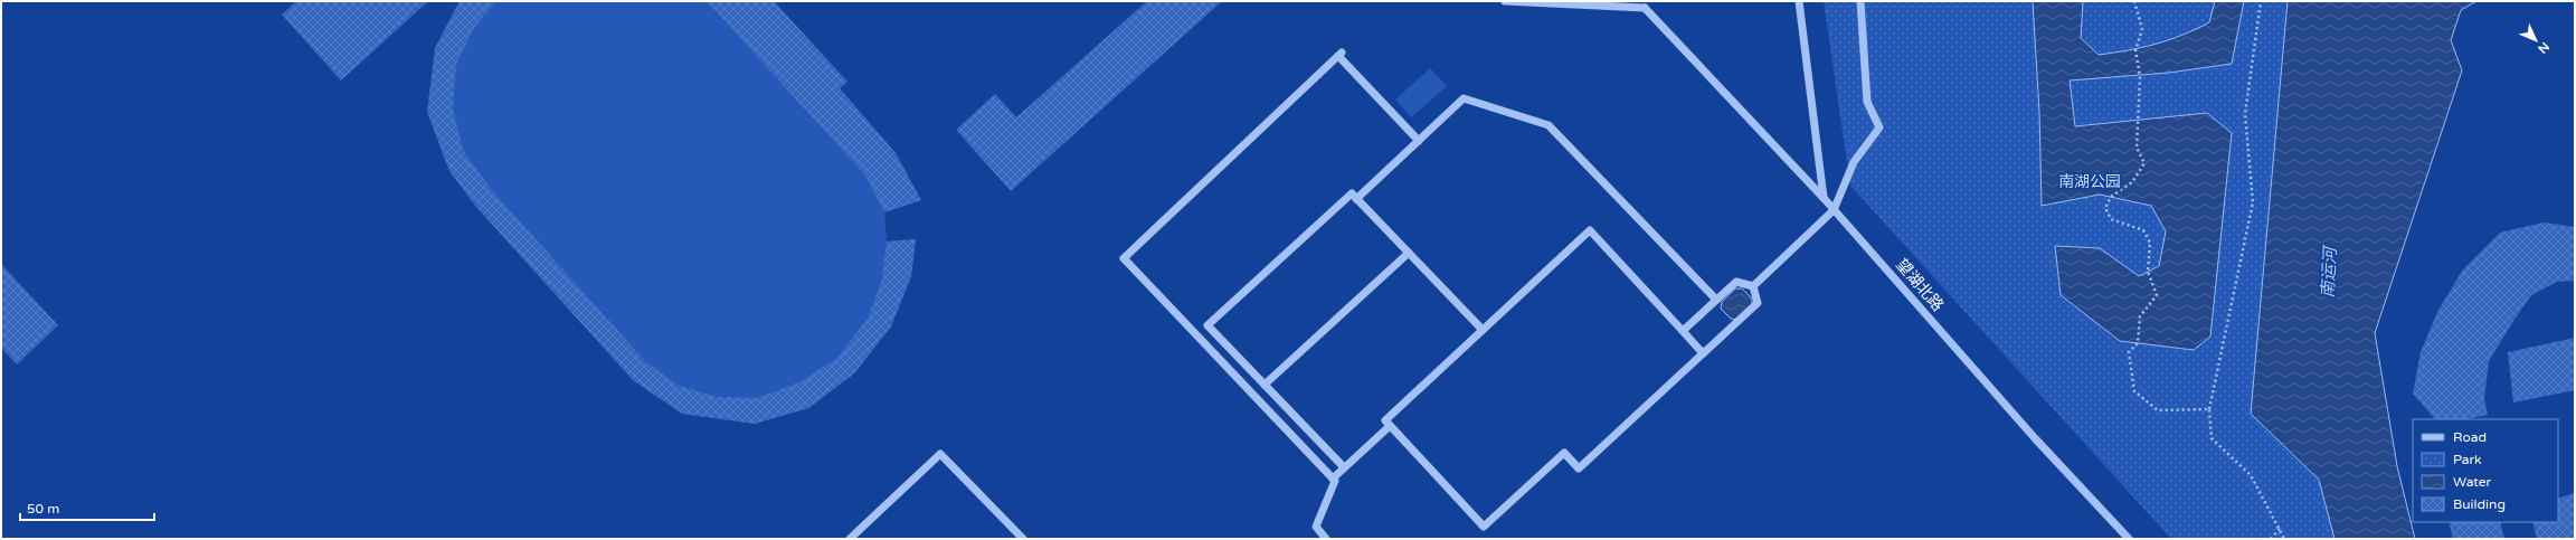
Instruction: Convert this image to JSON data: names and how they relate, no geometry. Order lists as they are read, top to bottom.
{
  "streets": {
    "street": ["望湖北路"]
  },
  "water": ["南运河"],
  "parks": ["南湖公园"],
  "legend": [
    "Road",
    "Park",
    "Water",
    "Building"
  ],
  "scale_bar": "50 m",
  "north": "bottom right"
}
